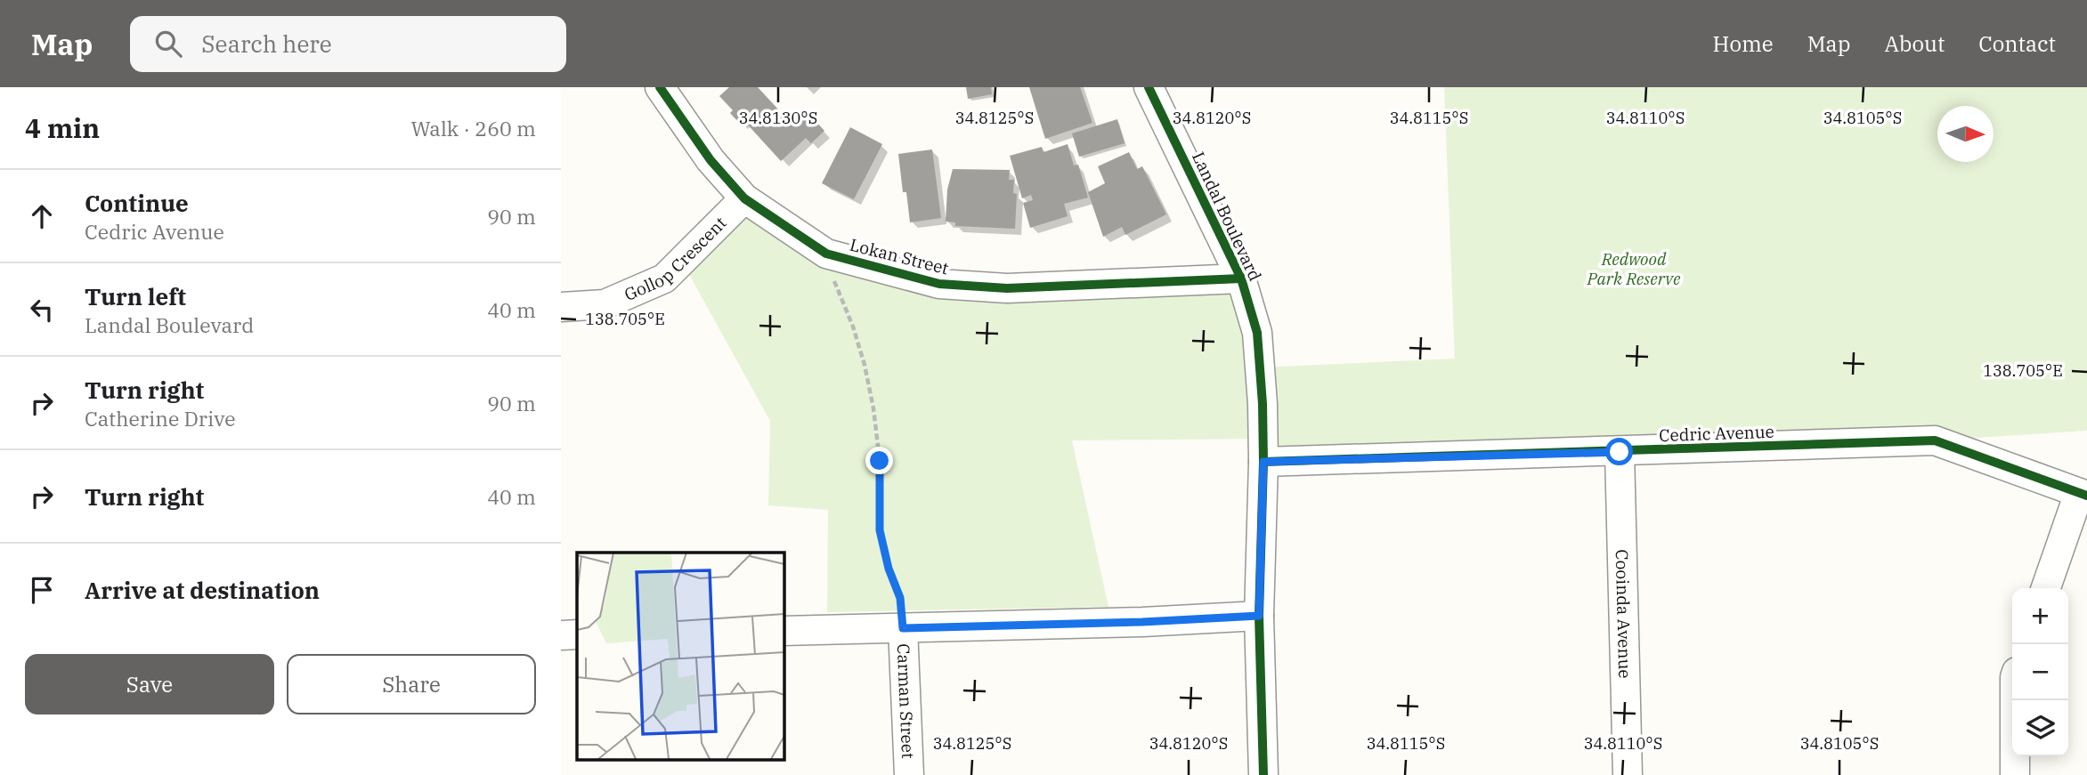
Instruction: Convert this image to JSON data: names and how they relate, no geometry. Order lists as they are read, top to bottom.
{
  "streets": {
    "street": [
      "Landal Boulevard",
      "Gollop Crescent",
      "Lokan Street",
      "Cedric Avenue",
      "Cooinda Avenue",
      "Carman Street"
    ]
  },
  "crossings": [
    ["Landal Boulevard", "Lokan Street"],
    ["Landal Boulevard", "Cedric Avenue"],
    ["Gollop Crescent", "Lokan Street"],
    ["Cedric Avenue", "Cooinda Avenue"]
  ],
  "parks": ["Redwood Park Reserve"],
  "north": "right",
  "page": {
    "header": "Map",
    "search": "Search here",
    "nav": [
      "Home",
      "Map",
      "About",
      "Contact"
    ],
    "heading": ["4 min", "Walk · 260 m"],
    "list": [
      ["Continue", "Cedric Avenue", "90 m"],
      ["Turn left", "Landal Boulevard", "40 m"],
      ["Turn right", "Catherine Drive", "90 m"],
      ["Turn right", "40 m"],
      "Arrive at destination"
    ],
    "map_buttons": ["+", "−"],
    "buttons": ["Save", "Share"]
  },
  "coordinates": [
    "34.8130°S",
    "34.8125°S",
    "34.8120°S",
    "34.8115°S",
    "34.8110°S",
    "34.8105°S",
    "138.705°E"
  ]
}
